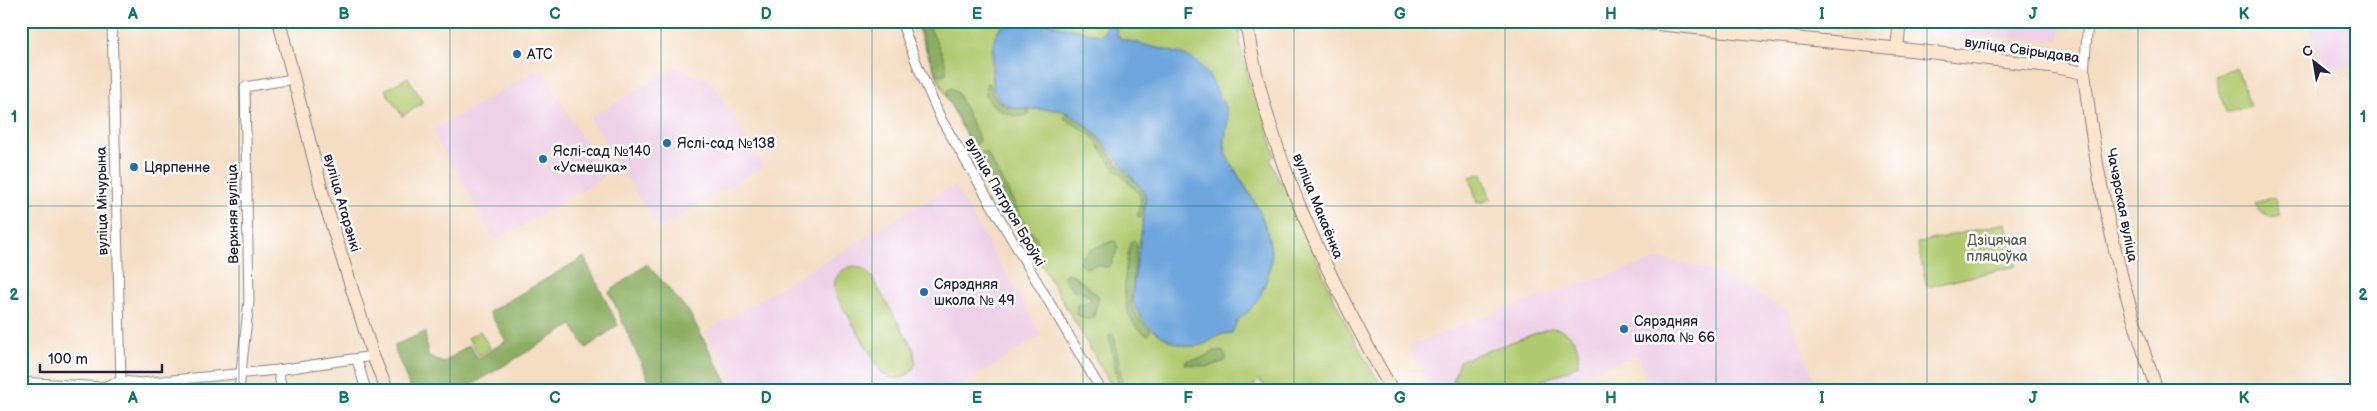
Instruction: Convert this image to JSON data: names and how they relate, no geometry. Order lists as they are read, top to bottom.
{
  "streets": {
    "main road": [
      "вуліца Свірыдава",
      "вуліца Агарэнкі",
      "Чачэрская вуліца",
      "вуліца Макаёнка"
    ],
    "street": ["вуліца Мічурына", "вуліца Пятруся Броўкі", "Верхняя вуліца"]
  },
  "crossings": [
    ["вуліца Свірыдава", "Чачэрская вуліца"],
    ["вуліца Агарэнкі", "Верхняя вуліца"]
  ],
  "parks": ["Дзіцячая пляцоўка"],
  "places": [
    "АТС",
    "Яслі-сад №138",
    "Яслі-сад №140 «Усмешка»",
    "Цярпенне",
    "Сярэдняя школа № 49",
    "Сярэдняя школа № 66"
  ],
  "scale_bar": "100 m",
  "north": "top left",
  "grid": {
    "columns": [
      "A",
      "B",
      "C",
      "D",
      "E",
      "F",
      "G",
      "H",
      "I",
      "J",
      "K"
    ],
    "rows": ["1", "2"]
  }
}
